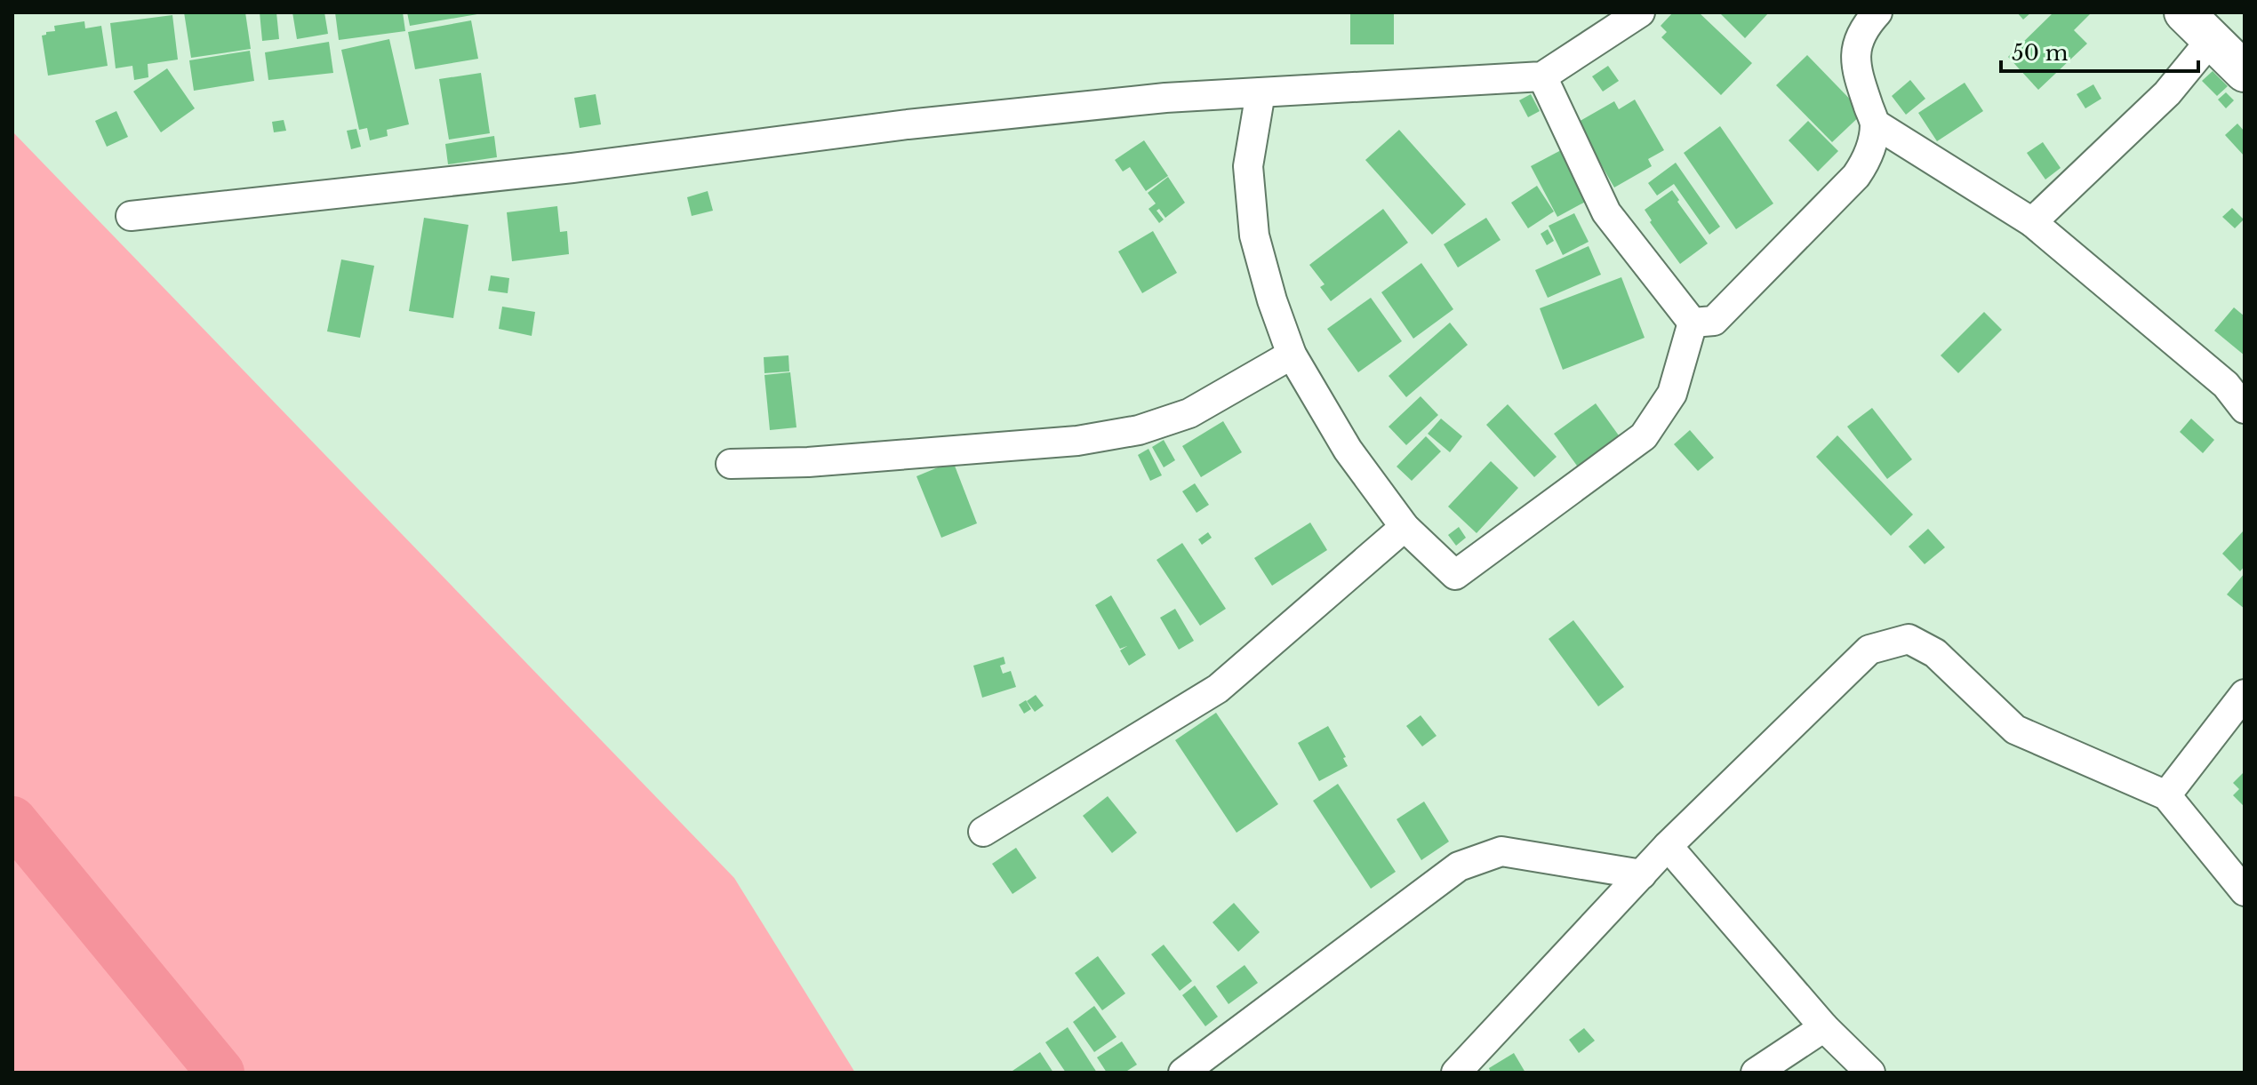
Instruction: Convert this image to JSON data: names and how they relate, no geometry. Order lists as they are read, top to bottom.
{
  "scale_bar": "50 m"
}
